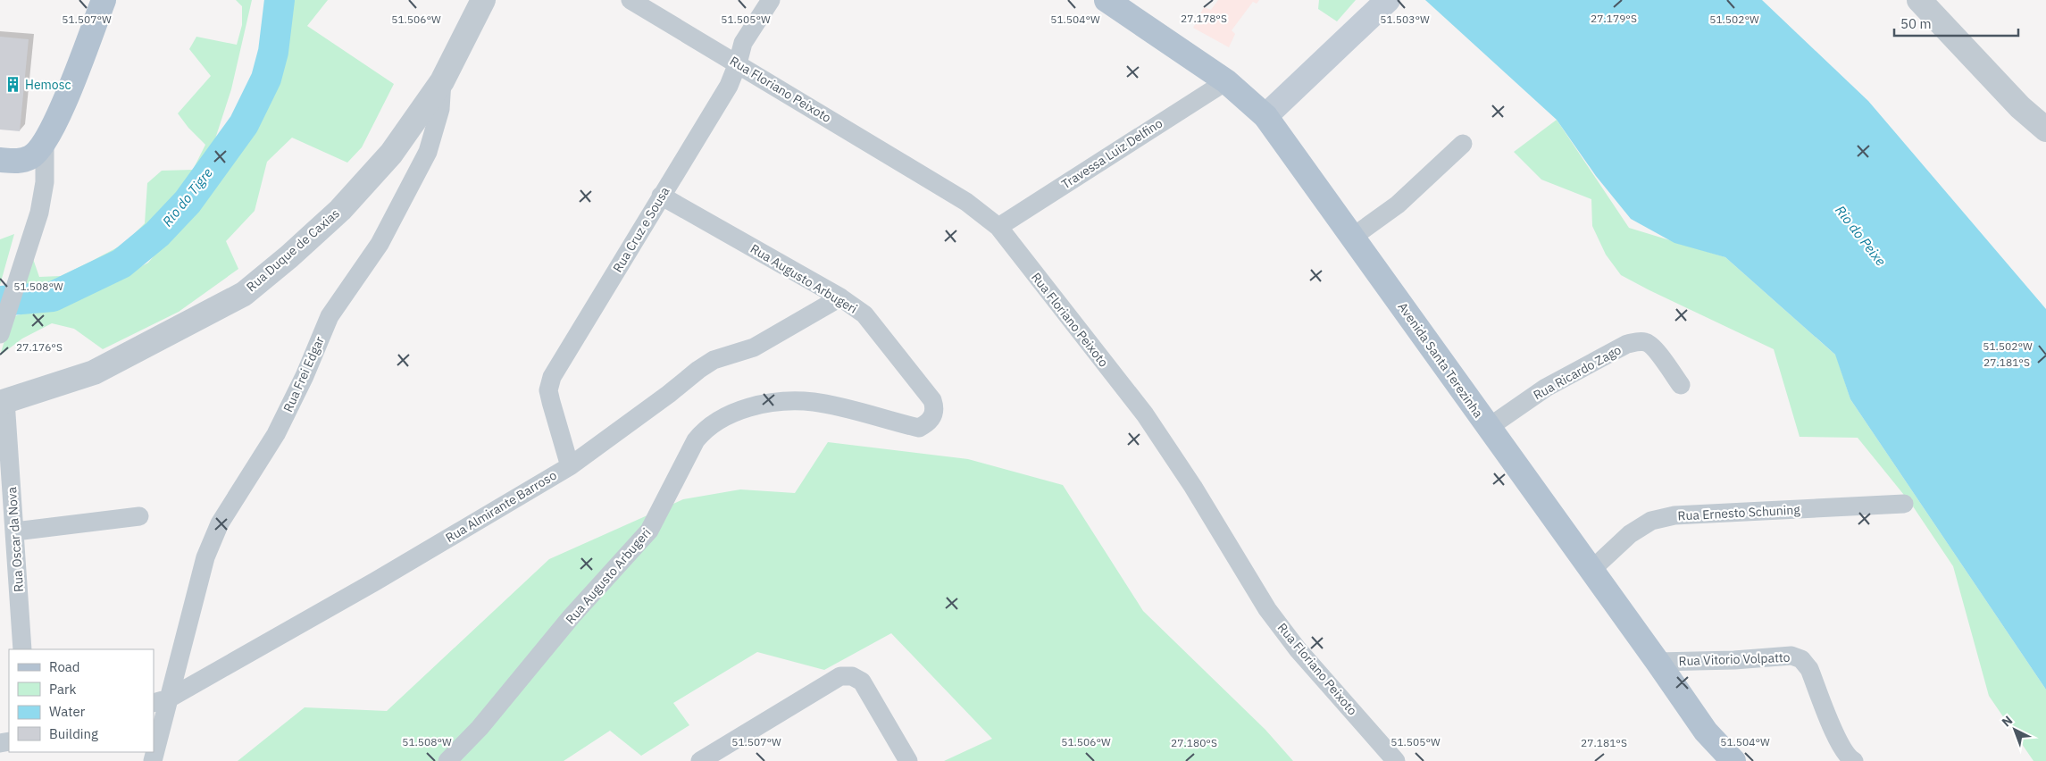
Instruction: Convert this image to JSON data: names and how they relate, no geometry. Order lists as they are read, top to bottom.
{
  "streets": {
    "main road": ["Avenida Santa Terezinha"],
    "street": [
      "Rua Floriano Peixoto",
      "Travessa Luiz Delfino",
      "Rua Cruz e Sousa",
      "Rua Duque de Caxias",
      "Rua Augusto Arbugeri",
      "Rua Ricardo Zago",
      "Rua Frei Edgar",
      "Rua Almirante Barroso",
      "Rua Ernesto Schuning",
      "Rua Oscar da Nova",
      "Rua Vitorio Volpatto"
    ]
  },
  "crossings": [
    ["Rua Floriano Peixoto", "Travessa Luiz Delfino"],
    ["Rua Floriano Peixoto", "Rua Cruz e Sousa"],
    ["Travessa Luiz Delfino", "Avenida Santa Terezinha"],
    ["Rua Cruz e Sousa", "Rua Augusto Arbugeri"],
    ["Rua Cruz e Sousa", "Rua Almirante Barroso"],
    ["Rua Duque de Caxias", "Rua Frei Edgar"],
    ["Rua Duque de Caxias", "Rua Oscar da Nova"],
    ["Rua Augusto Arbugeri", "Rua Almirante Barroso"],
    ["Avenida Santa Terezinha", "Rua Ricardo Zago"],
    ["Avenida Santa Terezinha", "Rua Ernesto Schuning"],
    ["Avenida Santa Terezinha", "Rua Vitorio Volpatto"],
    ["Rua Frei Edgar", "Rua Almirante Barroso"]
  ],
  "water": ["Rio do Tigre", "Rio do Peixe"],
  "places": {
    "building": ["Hemosc"]
  },
  "legend": [
    "Road",
    "Park",
    "Water",
    "Building"
  ],
  "scale_bar": "50 m",
  "north": "top left",
  "coordinates": [
    "27.178°S",
    "27.179°S",
    "51.507°W",
    "51.506°W",
    "51.505°W",
    "51.504°W",
    "51.503°W",
    "51.502°W",
    "51.508°W",
    "27.176°S",
    "27.181°S",
    "27.180°S"
  ]
}
